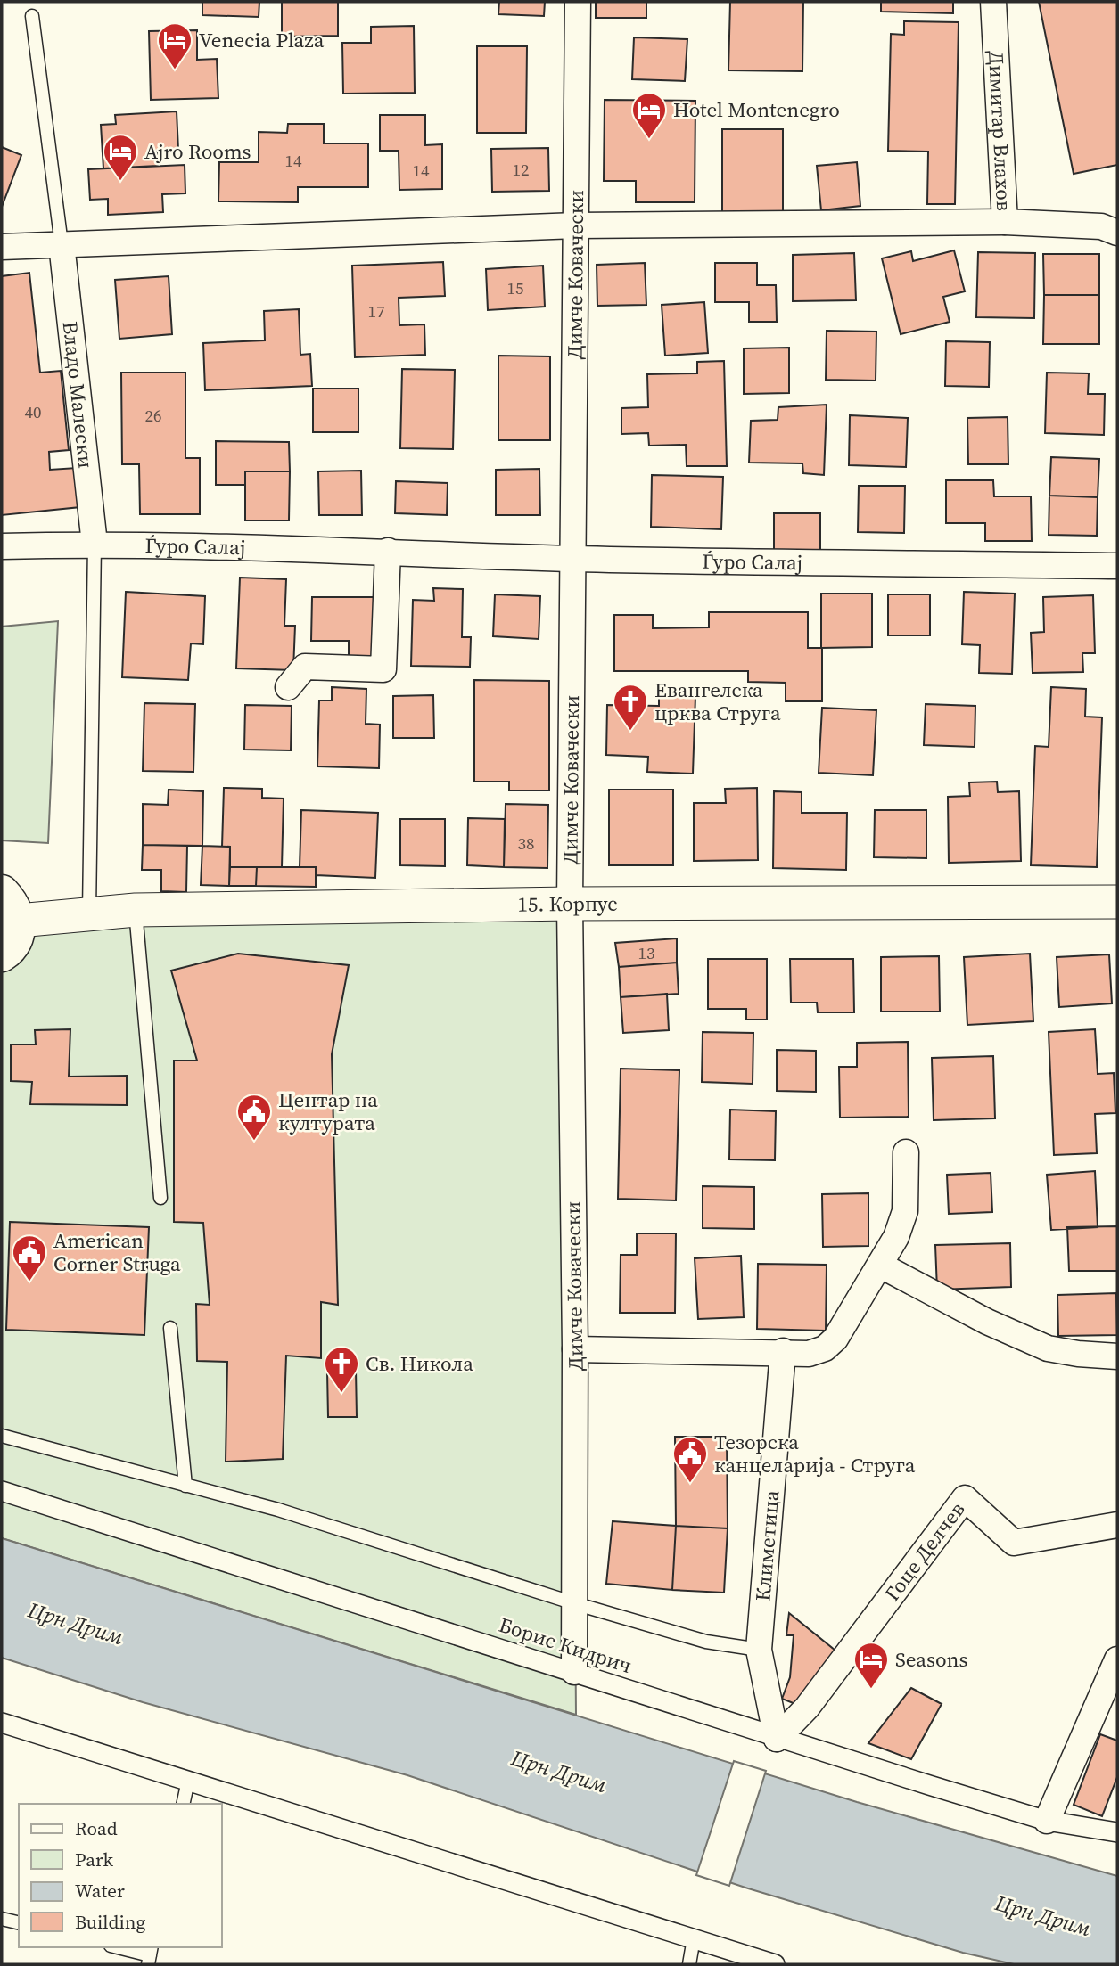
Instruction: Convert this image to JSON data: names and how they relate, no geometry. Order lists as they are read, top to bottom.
{
  "streets": {
    "street": [
      "Димитар Влахов",
      "Димче Ковачески",
      "Владо Малески",
      "Ѓуро Салај",
      "15. Корпус",
      "Климетица",
      "Гоце Делчев",
      "Борис Кидрич"
    ]
  },
  "crossings": [
    ["Димче Ковачески", "Ѓуро Салај"],
    ["Димче Ковачески", "15. Корпус"],
    ["Димче Ковачески", "Борис Кидрич"],
    ["Владо Малески", "Ѓуро Салај"],
    ["Климетица", "Гоце Делчев"],
    ["Климетица", "Борис Кидрич"],
    ["Гоце Делчев", "Борис Кидрич"]
  ],
  "water": ["Црн Дрим"],
  "places": {
    "hotel": [
      "Venecia Plaza",
      "Hotel Montenegro",
      "Ajro Rooms",
      "Seasons"
    ],
    "church": ["Евангелска црква Струга", "Св. Никола"],
    "public building": ["Центар на културата", "American Corner Struga", "Тезорска канцеларија - Струга"]
  },
  "house_numbers": [
    "14",
    "12",
    "14",
    "15",
    "17",
    "40",
    "26",
    "38",
    "13"
  ],
  "legend": [
    "Road",
    "Park",
    "Water",
    "Building"
  ]
}
